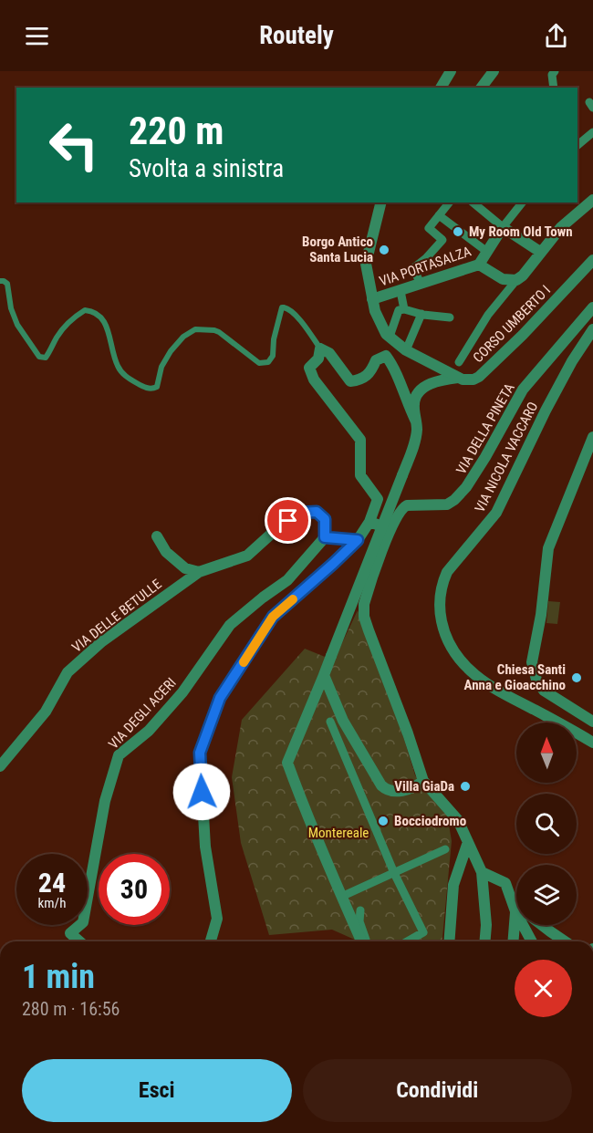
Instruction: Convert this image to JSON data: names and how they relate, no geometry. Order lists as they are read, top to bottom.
{
  "streets": {
    "street": [
      "VIA PORTASALZA",
      "CORSO UMBERTO I",
      "VIA DELLA PINETA",
      "VIA NICOLA VACCARO",
      "VIA DELLE BETULLE",
      "VIA DEGLI ACERI"
    ]
  },
  "crossings": [
    ["VIA DELLE BETULLE", "VIA DEGLI ACERI"]
  ],
  "parks": ["Montereale"],
  "places": [
    "My Room Old Town",
    "Borgo Antico Santa Lucia",
    "Chiesa Santi Anna e Gioacchino",
    "Villa GiaDa",
    "Bocciodromo"
  ],
  "north": "top",
  "page": {
    "header": "Routely",
    "turn": ["220 m", "Svolta a sinistra"],
    "speed": "24 km/h",
    "limit": "30",
    "heading": ["1 min", "280 m · 16:56"],
    "buttons": ["Esci", "Condividi"]
  }
}
